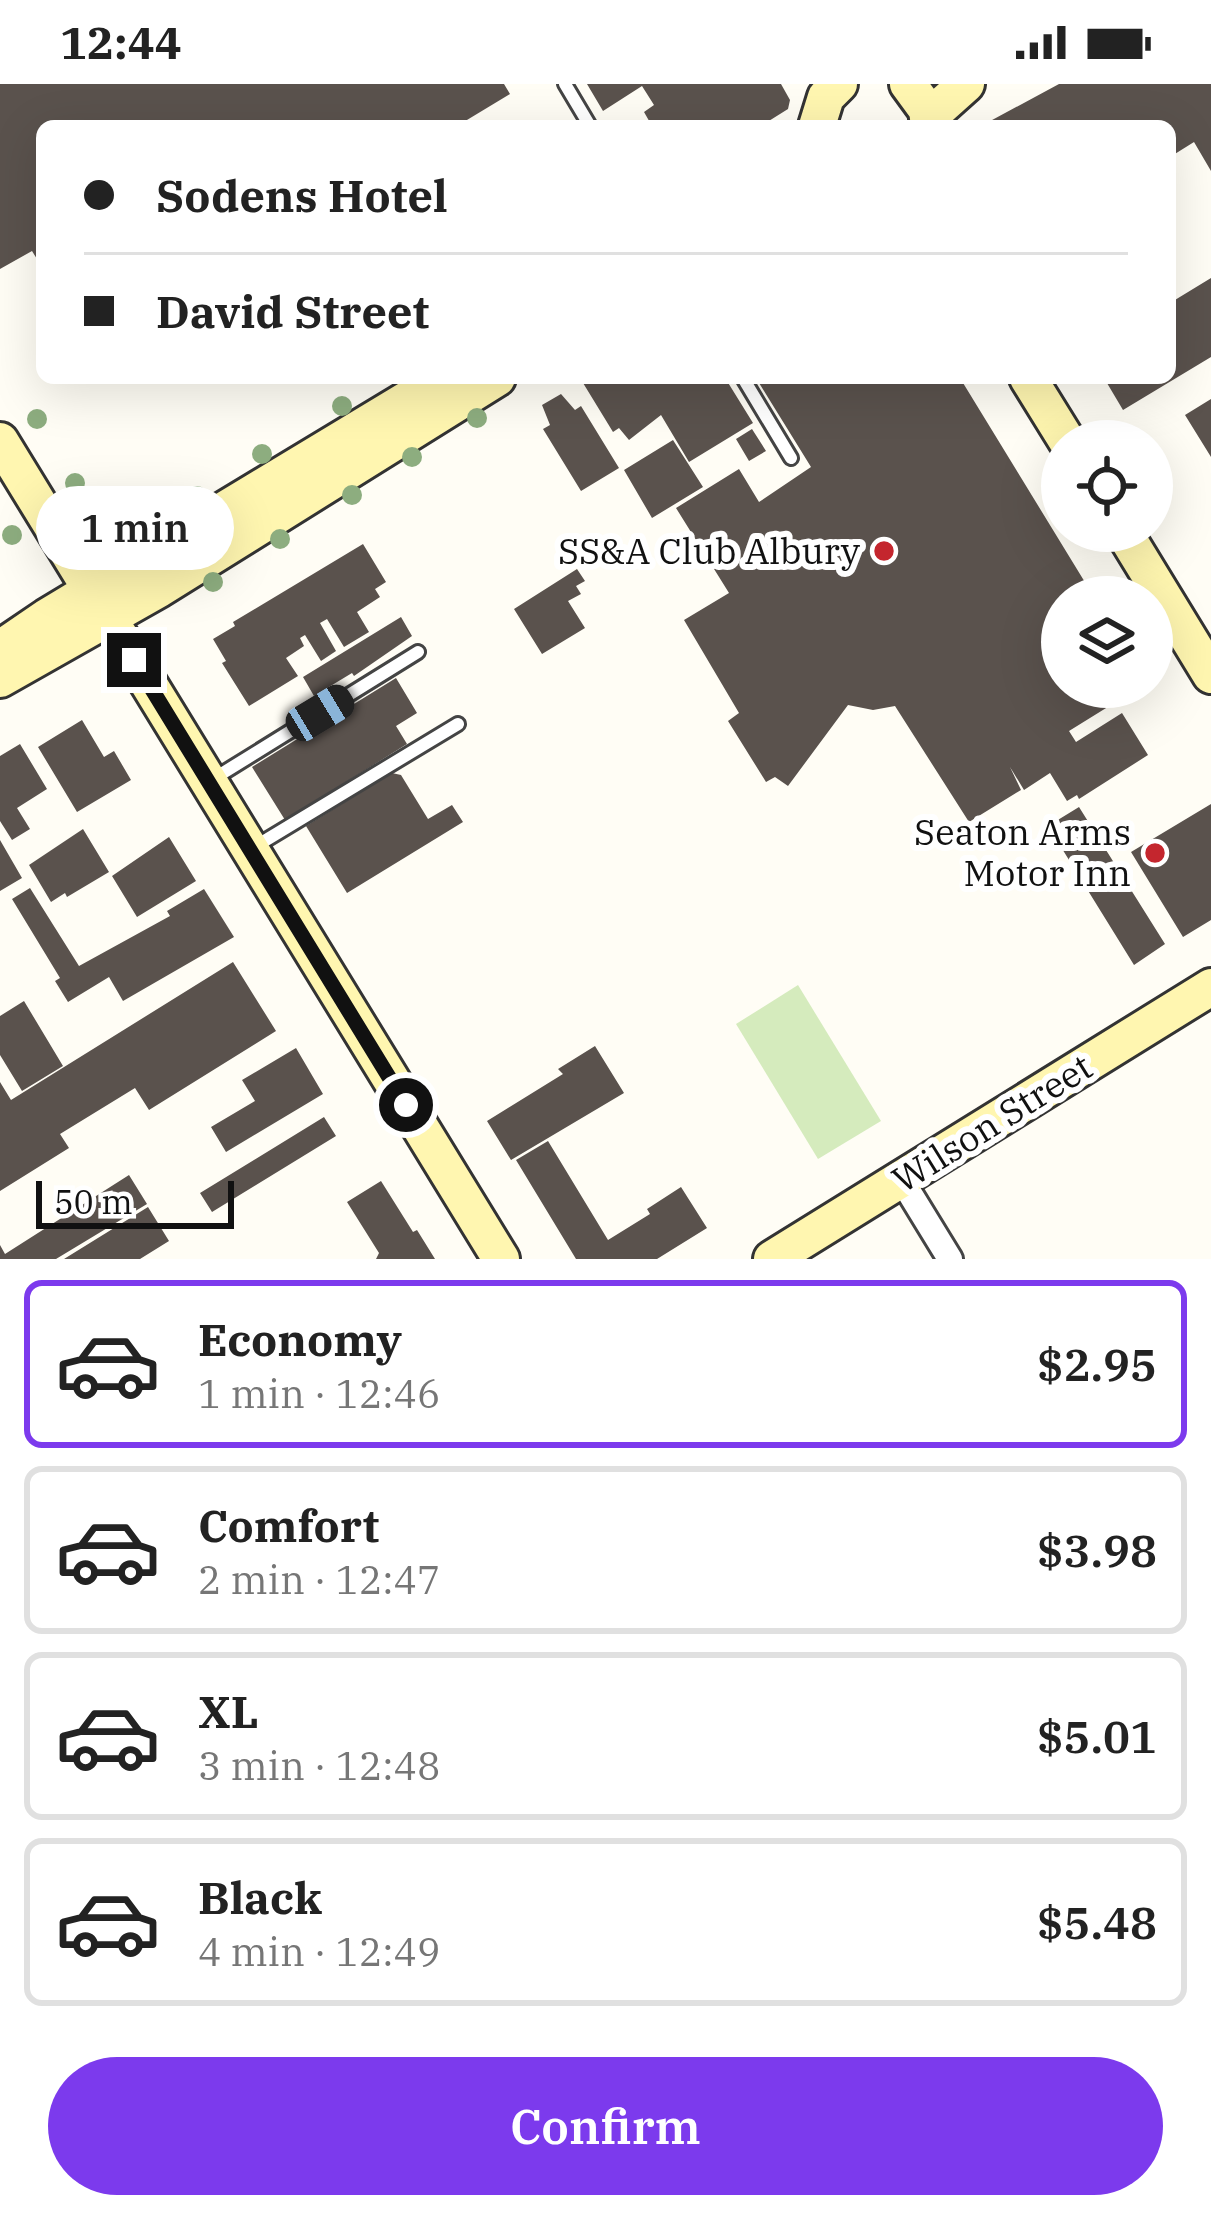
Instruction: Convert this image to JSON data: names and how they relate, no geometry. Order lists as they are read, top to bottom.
{
  "streets": {
    "street": ["Wilson Street"]
  },
  "places": ["SS&A Club Albury", "Seaton Arms Motor Inn"],
  "scale_bar": "50 m",
  "page": {
    "status": "12:44",
    "banner": ["Sodens Hotel", "David Street"],
    "bubble": "1 min",
    "scale": "50 m",
    "list": [
      {
        "name": "Economy",
        "note": "1 min · 12:46",
        "value": "$2.95"
      },
      {
        "name": "Comfort",
        "note": "2 min · 12:47",
        "value": "$3.98"
      },
      {
        "name": "XL",
        "note": "3 min · 12:48",
        "value": "$5.01"
      },
      {
        "name": "Black",
        "note": "4 min · 12:49",
        "value": "$5.48"
      }
    ],
    "buttons": "Confirm"
  }
}
